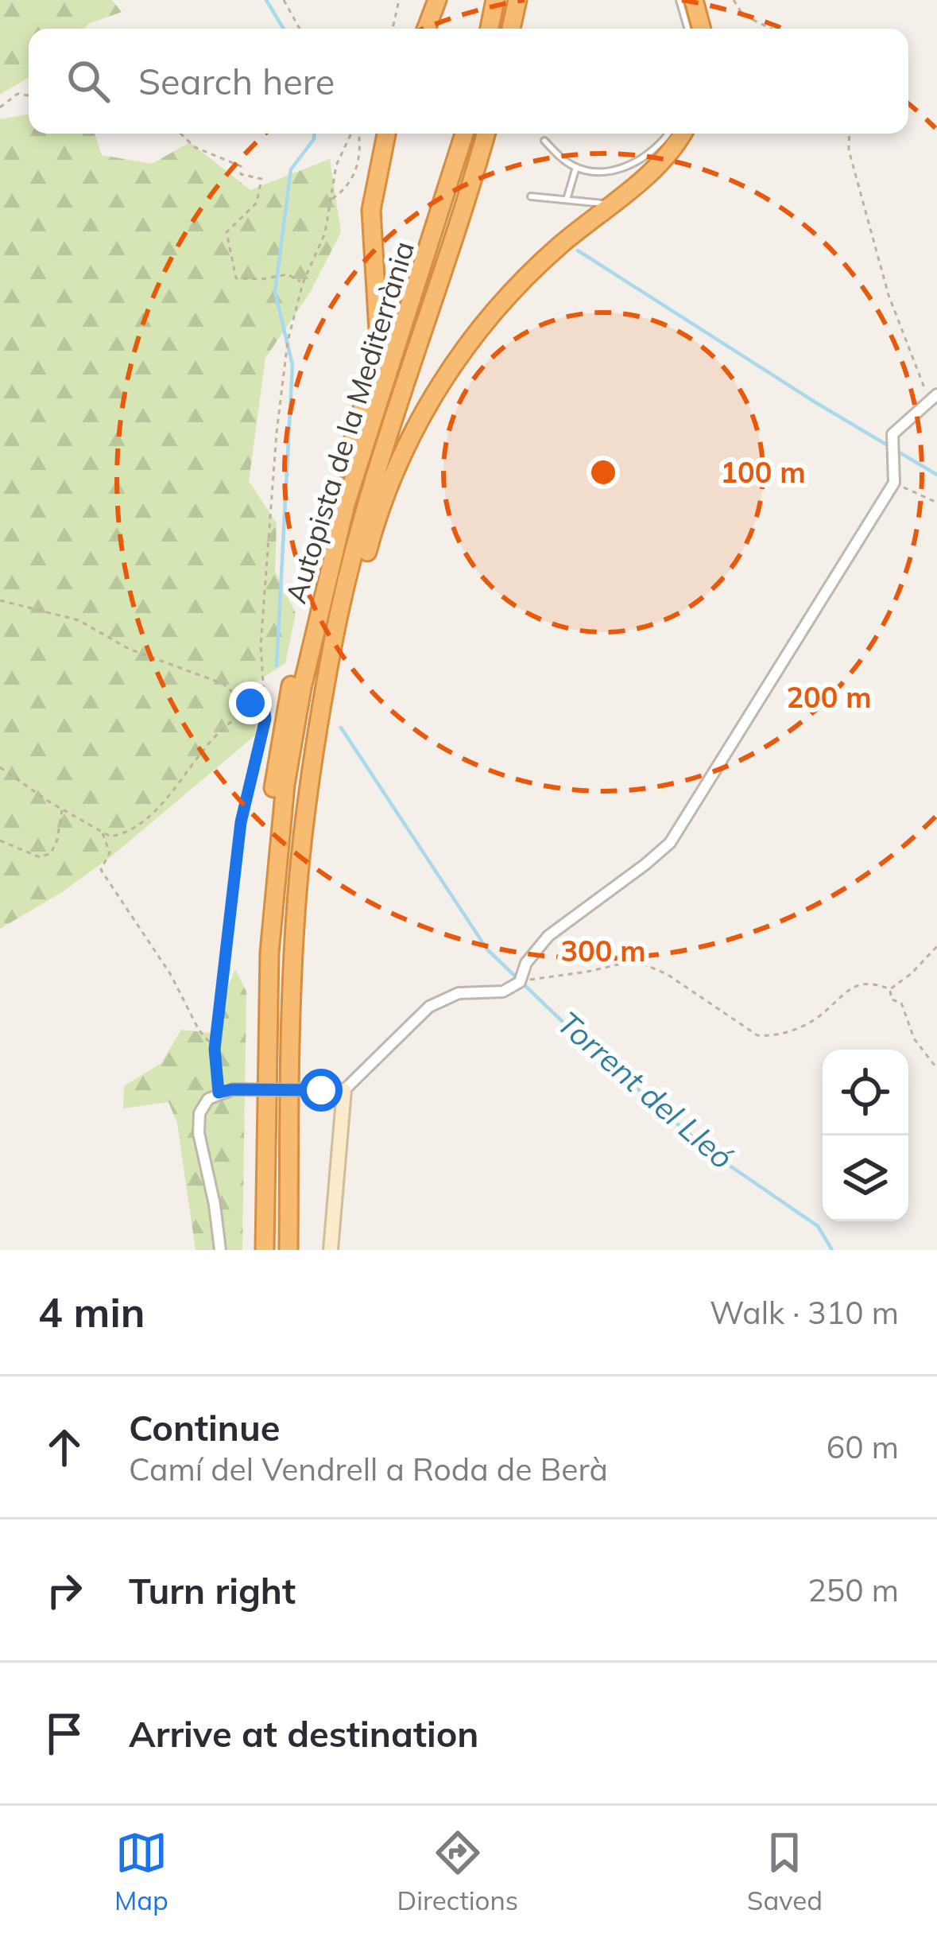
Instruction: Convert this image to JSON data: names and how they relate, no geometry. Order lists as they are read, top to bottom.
{
  "streets": {
    "highway": ["Autopista de la Mediterrània"]
  },
  "water": ["Torrent del Lleó"],
  "page": {
    "search": "Search here",
    "heading": ["4 min", "Walk · 310 m"],
    "list": [
      ["Continue", "Camí del Vendrell a Roda de Berà", "60 m"],
      ["Turn right", "250 m"],
      "Arrive at destination"
    ],
    "nav": ["Map", "Directions", "Saved"]
  },
  "rings": ["100 m", "200 m", "300 m"]
}
